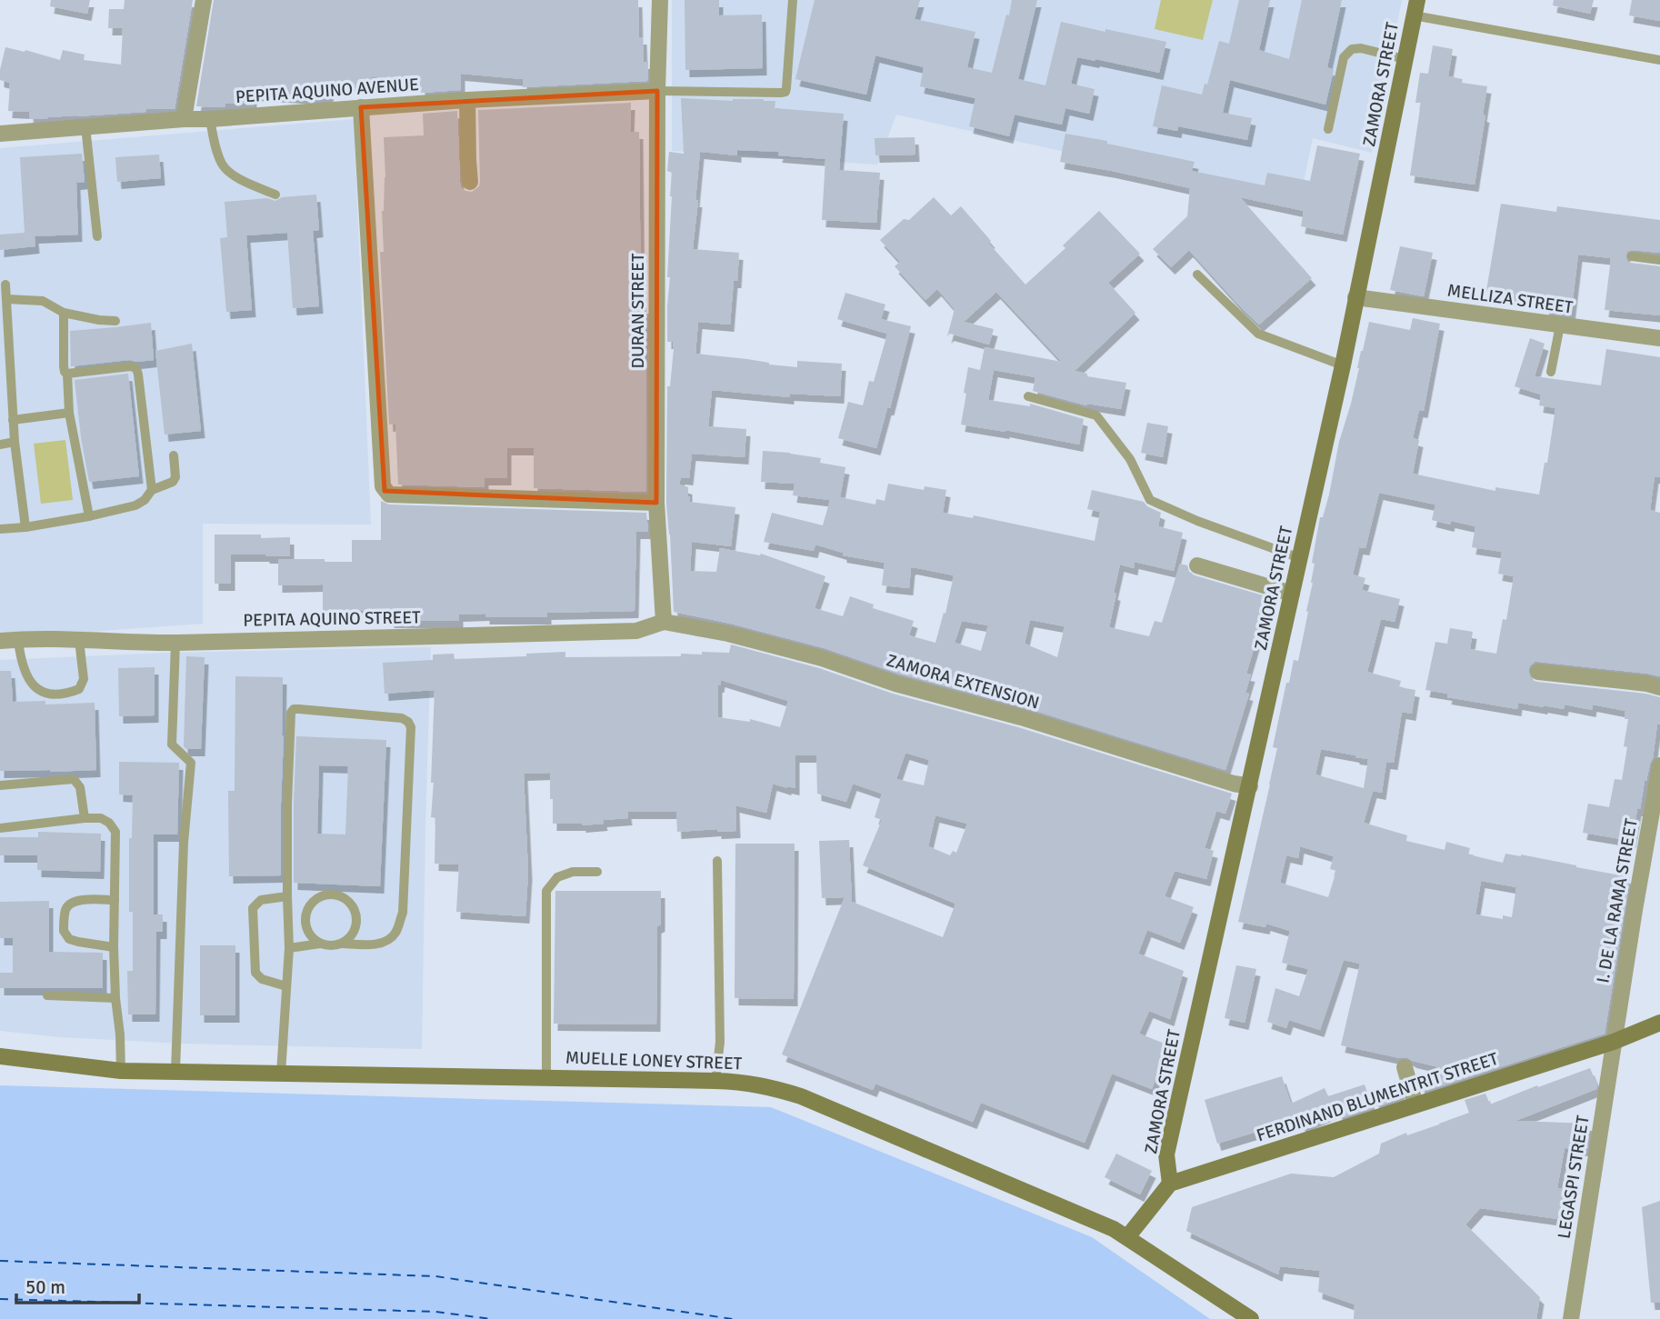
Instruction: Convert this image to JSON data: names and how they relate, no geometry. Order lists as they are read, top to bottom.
{
  "streets": {
    "street": [
      "ZAMORA STREET",
      "PEPITA AQUINO AVENUE",
      "MELLIZA STREET",
      "DURAN STREET",
      "PEPITA AQUINO STREET",
      "ZAMORA EXTENSION",
      "I. DE LA RAMA STREET",
      "MUELLE LONEY STREET",
      "FERDINAND BLUMENTRIT STREET",
      "LEGASPI STREET"
    ]
  },
  "crossings": [
    ["ZAMORA STREET", "MELLIZA STREET"],
    ["ZAMORA STREET", "ZAMORA EXTENSION"],
    ["ZAMORA STREET", "FERDINAND BLUMENTRIT STREET"],
    ["PEPITA AQUINO AVENUE", "DURAN STREET"],
    ["DURAN STREET", "PEPITA AQUINO STREET"],
    ["DURAN STREET", "ZAMORA EXTENSION"],
    ["PEPITA AQUINO STREET", "ZAMORA EXTENSION"],
    ["I. DE LA RAMA STREET", "FERDINAND BLUMENTRIT STREET"],
    ["I. DE LA RAMA STREET", "LEGASPI STREET"],
    ["FERDINAND BLUMENTRIT STREET", "LEGASPI STREET"]
  ],
  "scale_bar": "50 m"
}
